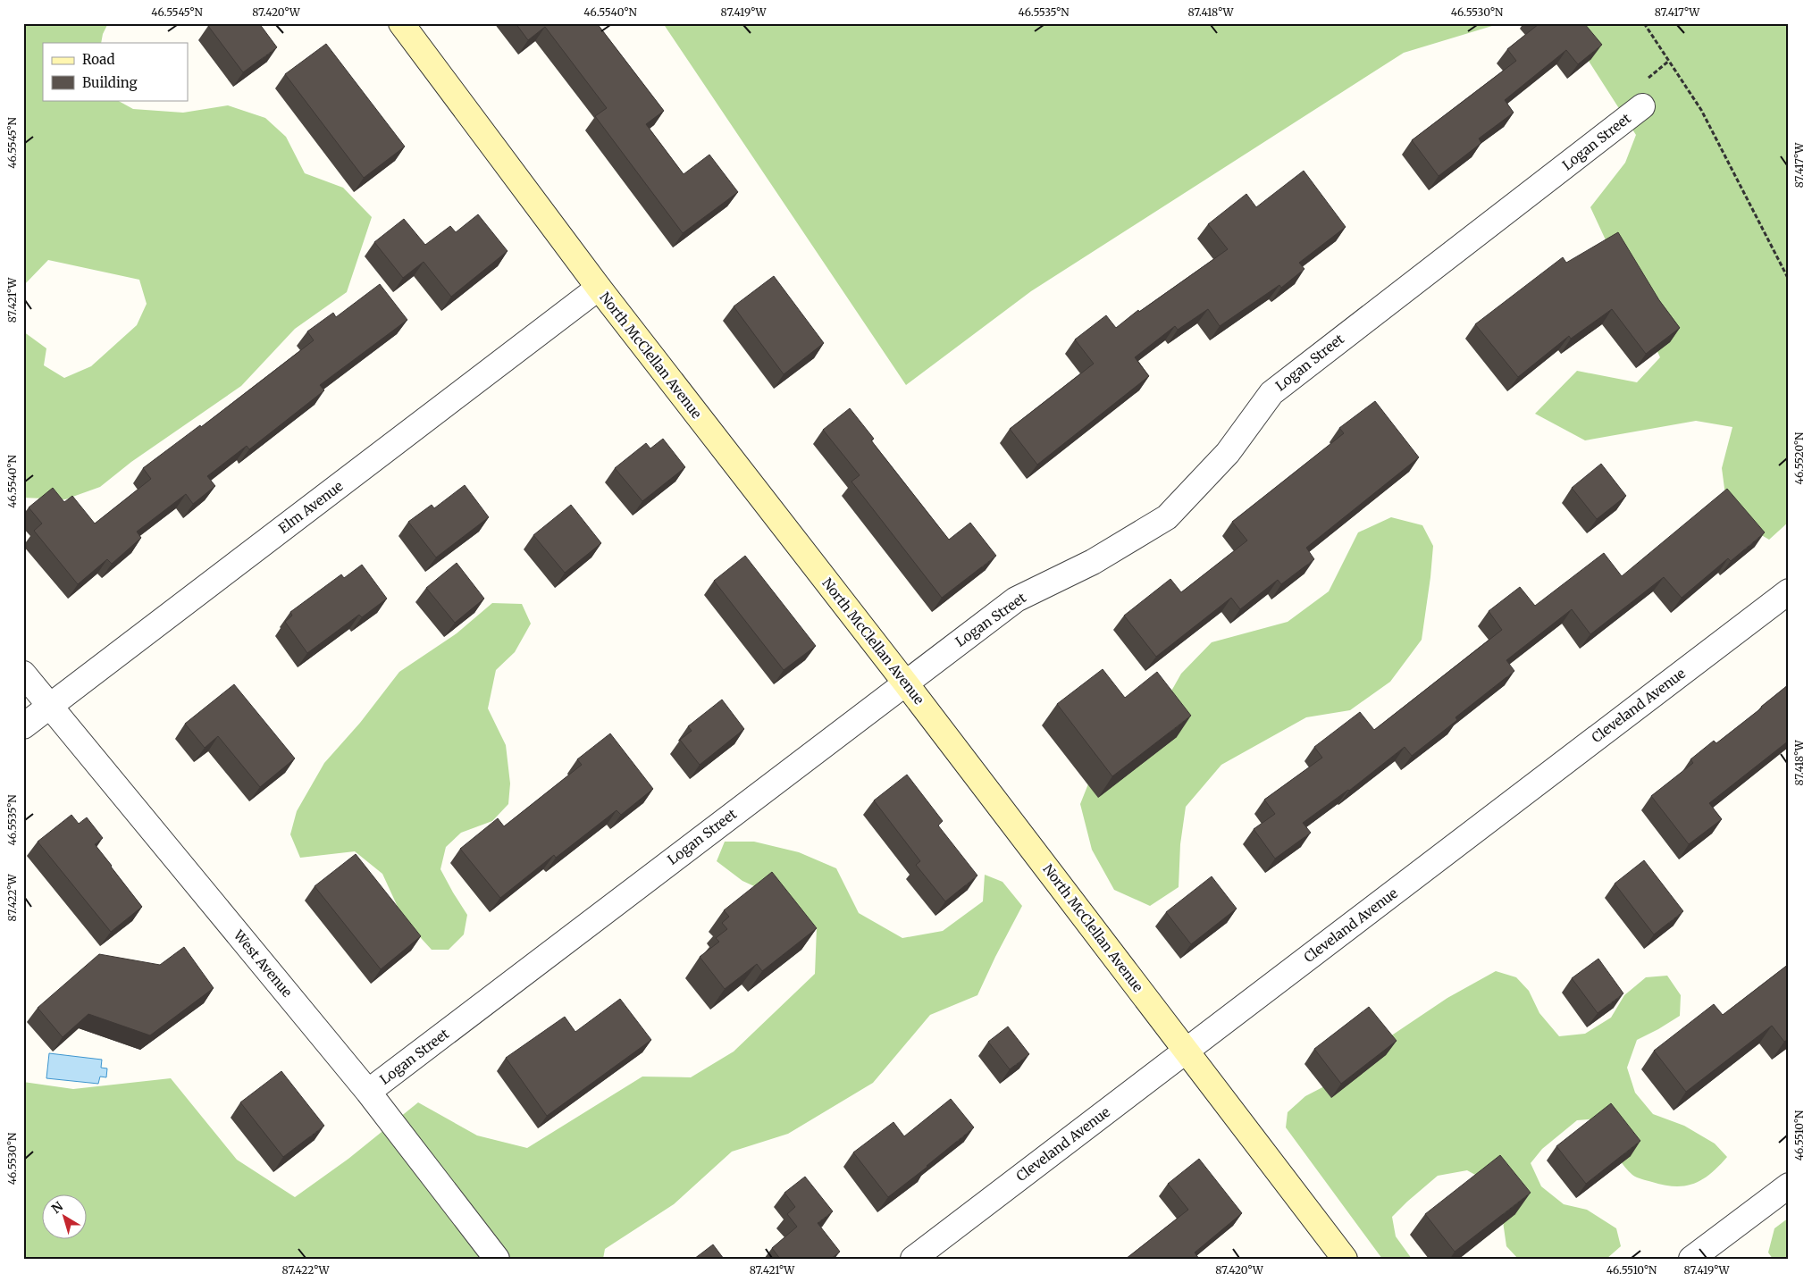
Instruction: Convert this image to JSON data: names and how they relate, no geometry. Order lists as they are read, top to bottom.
{
  "streets": {
    "main road": ["North McClellan Avenue"],
    "street": [
      "Logan Street",
      "Elm Avenue",
      "Cleveland Avenue",
      "West Avenue"
    ]
  },
  "crossings": [
    ["Logan Street", "North McClellan Avenue"],
    ["Logan Street", "West Avenue"],
    ["North McClellan Avenue", "Elm Avenue"],
    ["North McClellan Avenue", "Cleveland Avenue"],
    ["Elm Avenue", "West Avenue"]
  ],
  "legend": ["Road", "Building"],
  "north": "top left",
  "coordinates": [
    "46.5545°N",
    "87.420°W",
    "46.5540°N",
    "87.419°W",
    "46.5535°N",
    "87.418°W",
    "46.5530°N",
    "87.417°W",
    "87.421°W",
    "46.5520°N",
    "87.422°W",
    "46.5510°N"
  ]
}
